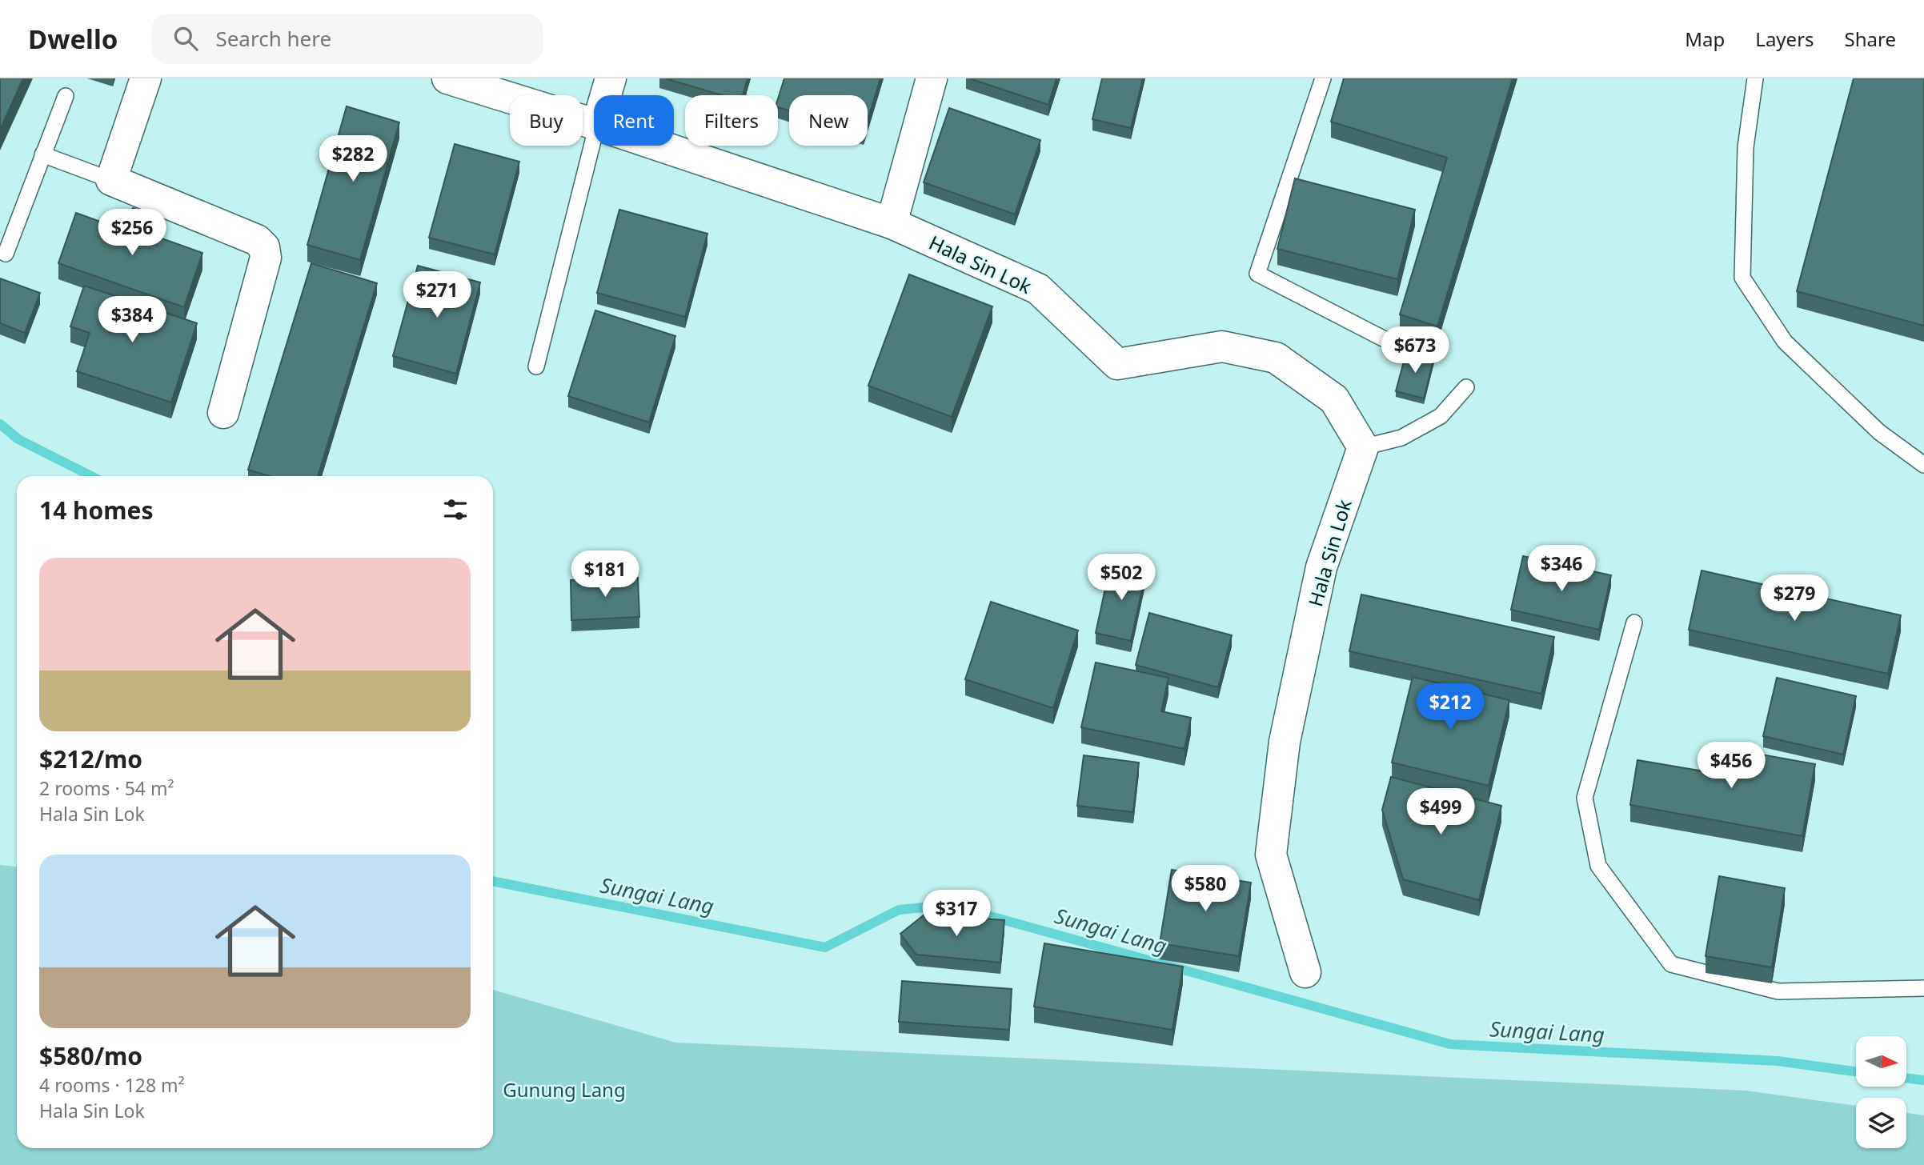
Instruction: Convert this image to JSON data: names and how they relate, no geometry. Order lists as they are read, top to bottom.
{
  "streets": {
    "street": ["Hala Sin Lok"]
  },
  "water": ["Sungai Lang"],
  "parks": ["Gunung Lang"],
  "north": "right",
  "page": {
    "header": "Dwello",
    "search": "Search here",
    "nav": ["Map", "Layers", "Share"],
    "chip": [
      "Buy",
      "Rent",
      "Filters",
      "New"
    ],
    "price": [
      "$282",
      "$256",
      "$271",
      "$384",
      "$673",
      "$346",
      "$181",
      "$502",
      "$279",
      "$212",
      "$456",
      "$499",
      "$580",
      "$317"
    ],
    "heading": "14 homes",
    "list": [
      {
        "name": "$212/mo",
        "note": "2 rooms · 54 m² · Hala Sin Lok"
      },
      {
        "name": "$580/mo",
        "note": "4 rooms · 128 m² · Hala Sin Lok"
      }
    ]
  }
}
